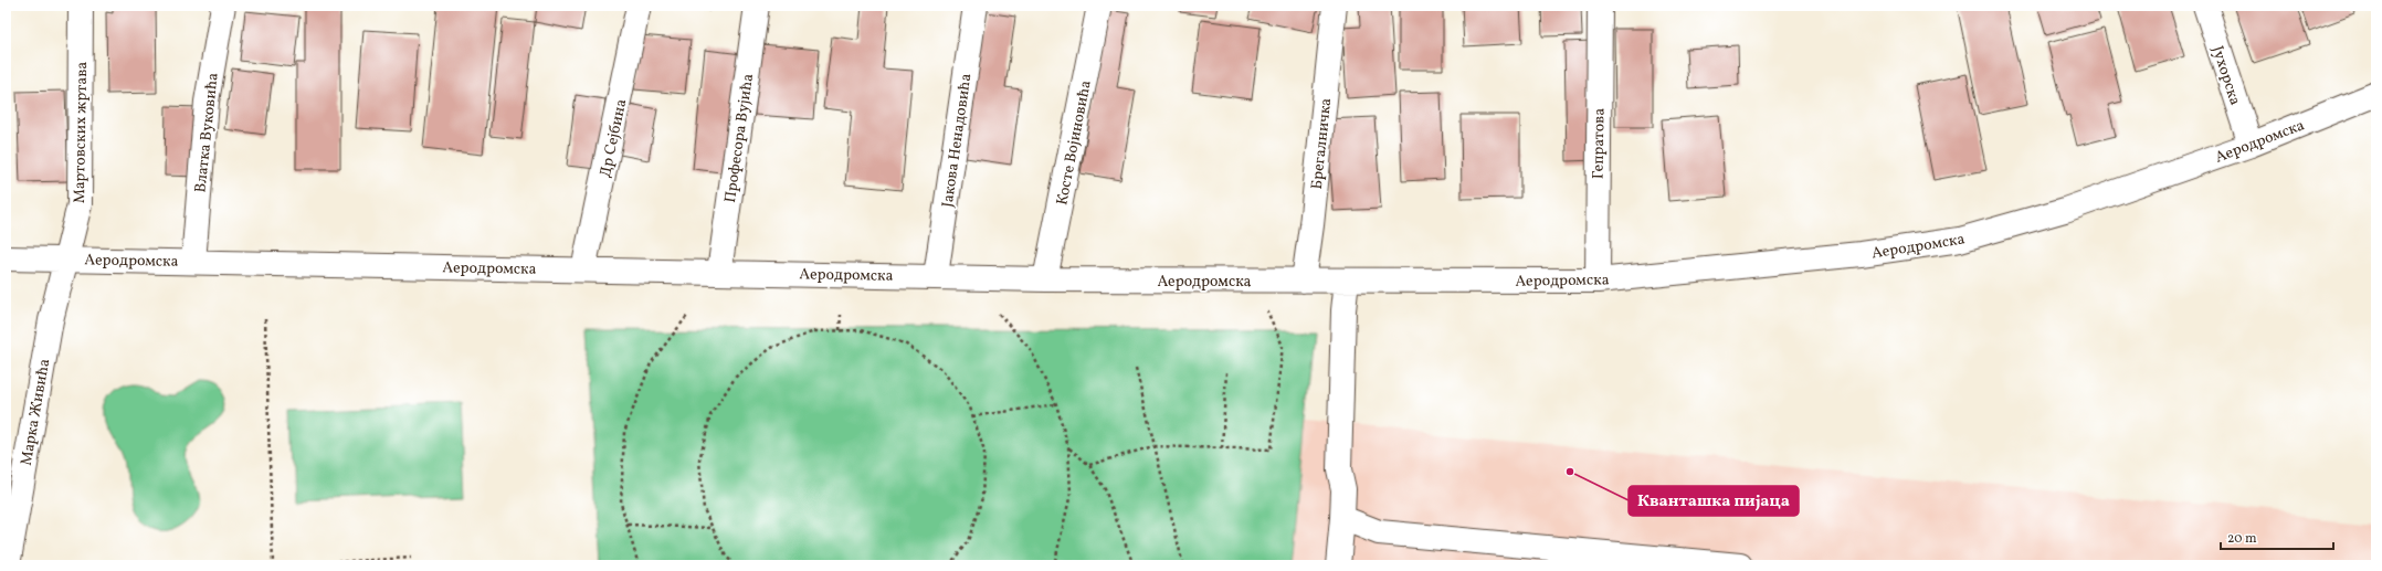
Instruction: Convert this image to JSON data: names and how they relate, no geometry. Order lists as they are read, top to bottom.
{
  "streets": {
    "street": [
      "Јухорска",
      "Мартовских жртава",
      "Влатка Вуковића",
      "Др Сејбина",
      "Професора Вујића",
      "Јакова Ненадовића",
      "Аеродромска",
      "Косте Војиновића",
      "Брегалничка",
      "Гепратова",
      "Марка Живића"
    ]
  },
  "crossings": [
    ["Јухорска", "Аеродромска"],
    ["Мартовских жртава", "Аеродромска"],
    ["Мартовских жртава", "Марка Живића"],
    ["Влатка Вуковића", "Аеродромска"],
    ["Др Сејбина", "Аеродромска"],
    ["Професора Вујића", "Аеродромска"],
    ["Јакова Ненадовића", "Аеродромска"],
    ["Аеродромска", "Косте Војиновића"],
    ["Аеродромска", "Брегалничка"],
    ["Аеродромска", "Гепратова"],
    ["Аеродромска", "Марка Живића"]
  ],
  "places": ["Кванташка пијаца"],
  "scale_bar": "20 m"
}
